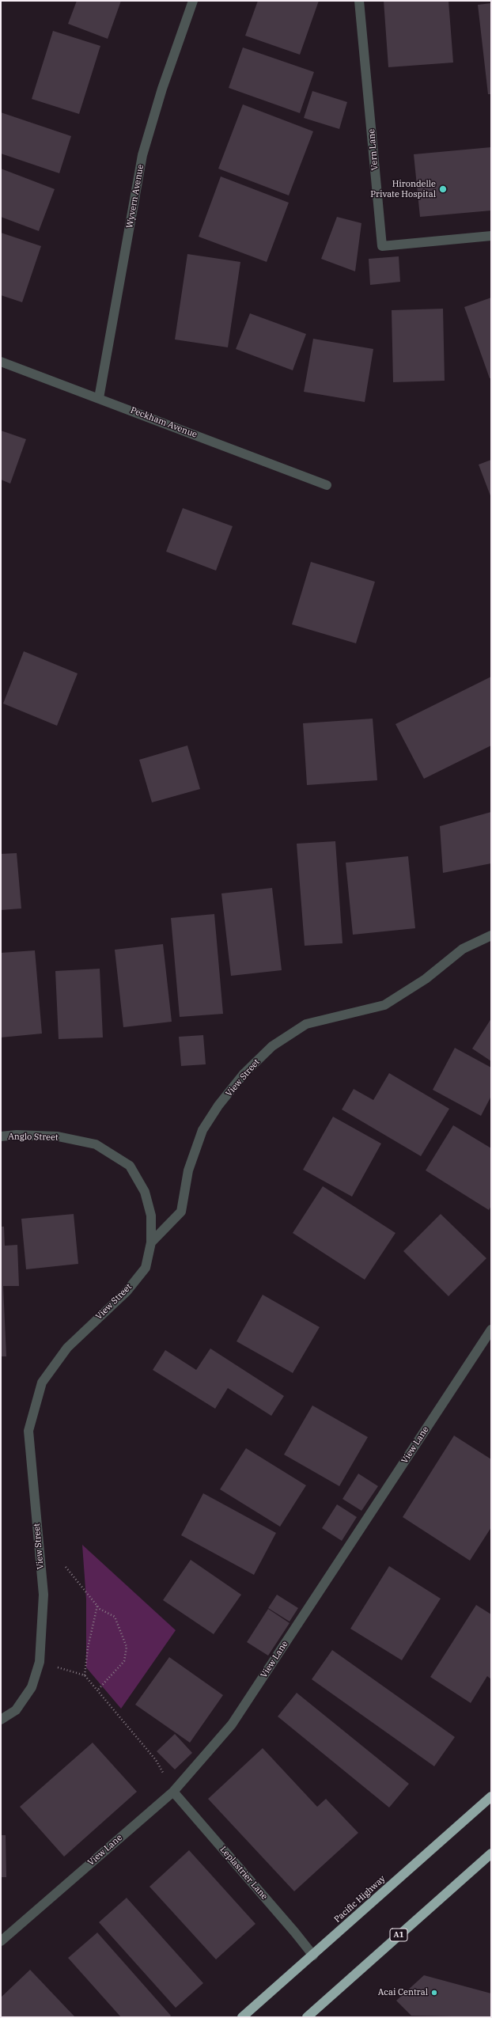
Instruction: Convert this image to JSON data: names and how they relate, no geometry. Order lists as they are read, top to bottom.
{
  "streets": {
    "highway": ["Pacific Highway", "A1"],
    "street": [
      "Vern Lane",
      "Wyvern Avenue",
      "Peckham Avenue",
      "View Street",
      "Anglo Street",
      "View Lane",
      "Leplastrier Lane"
    ]
  },
  "crossings": [
    ["Wyvern Avenue", "Peckham Avenue"],
    ["View Street", "Anglo Street"],
    ["View Lane", "Leplastrier Lane"],
    ["Leplastrier Lane", "Pacific Highway"]
  ],
  "places": ["Hirondelle Private Hospital", "Acai Central"]
}
